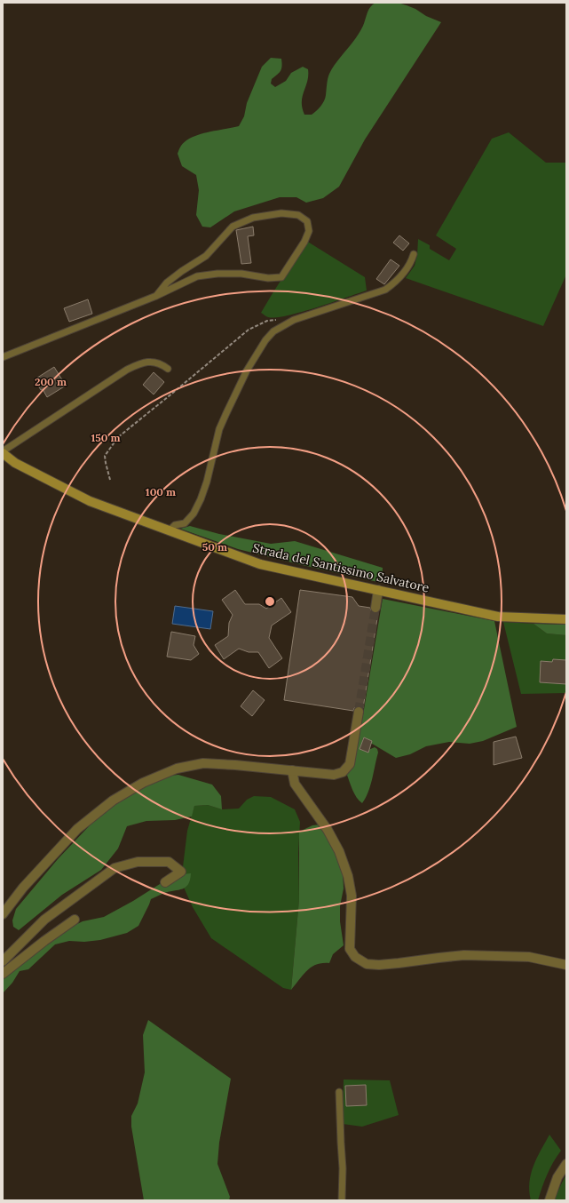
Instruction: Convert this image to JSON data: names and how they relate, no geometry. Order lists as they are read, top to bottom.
{
  "streets": {
    "street": ["Strada del Santissimo Salvatore"]
  },
  "rings": [
    "200 m",
    "150 m",
    "100 m",
    "50 m"
  ]
}
